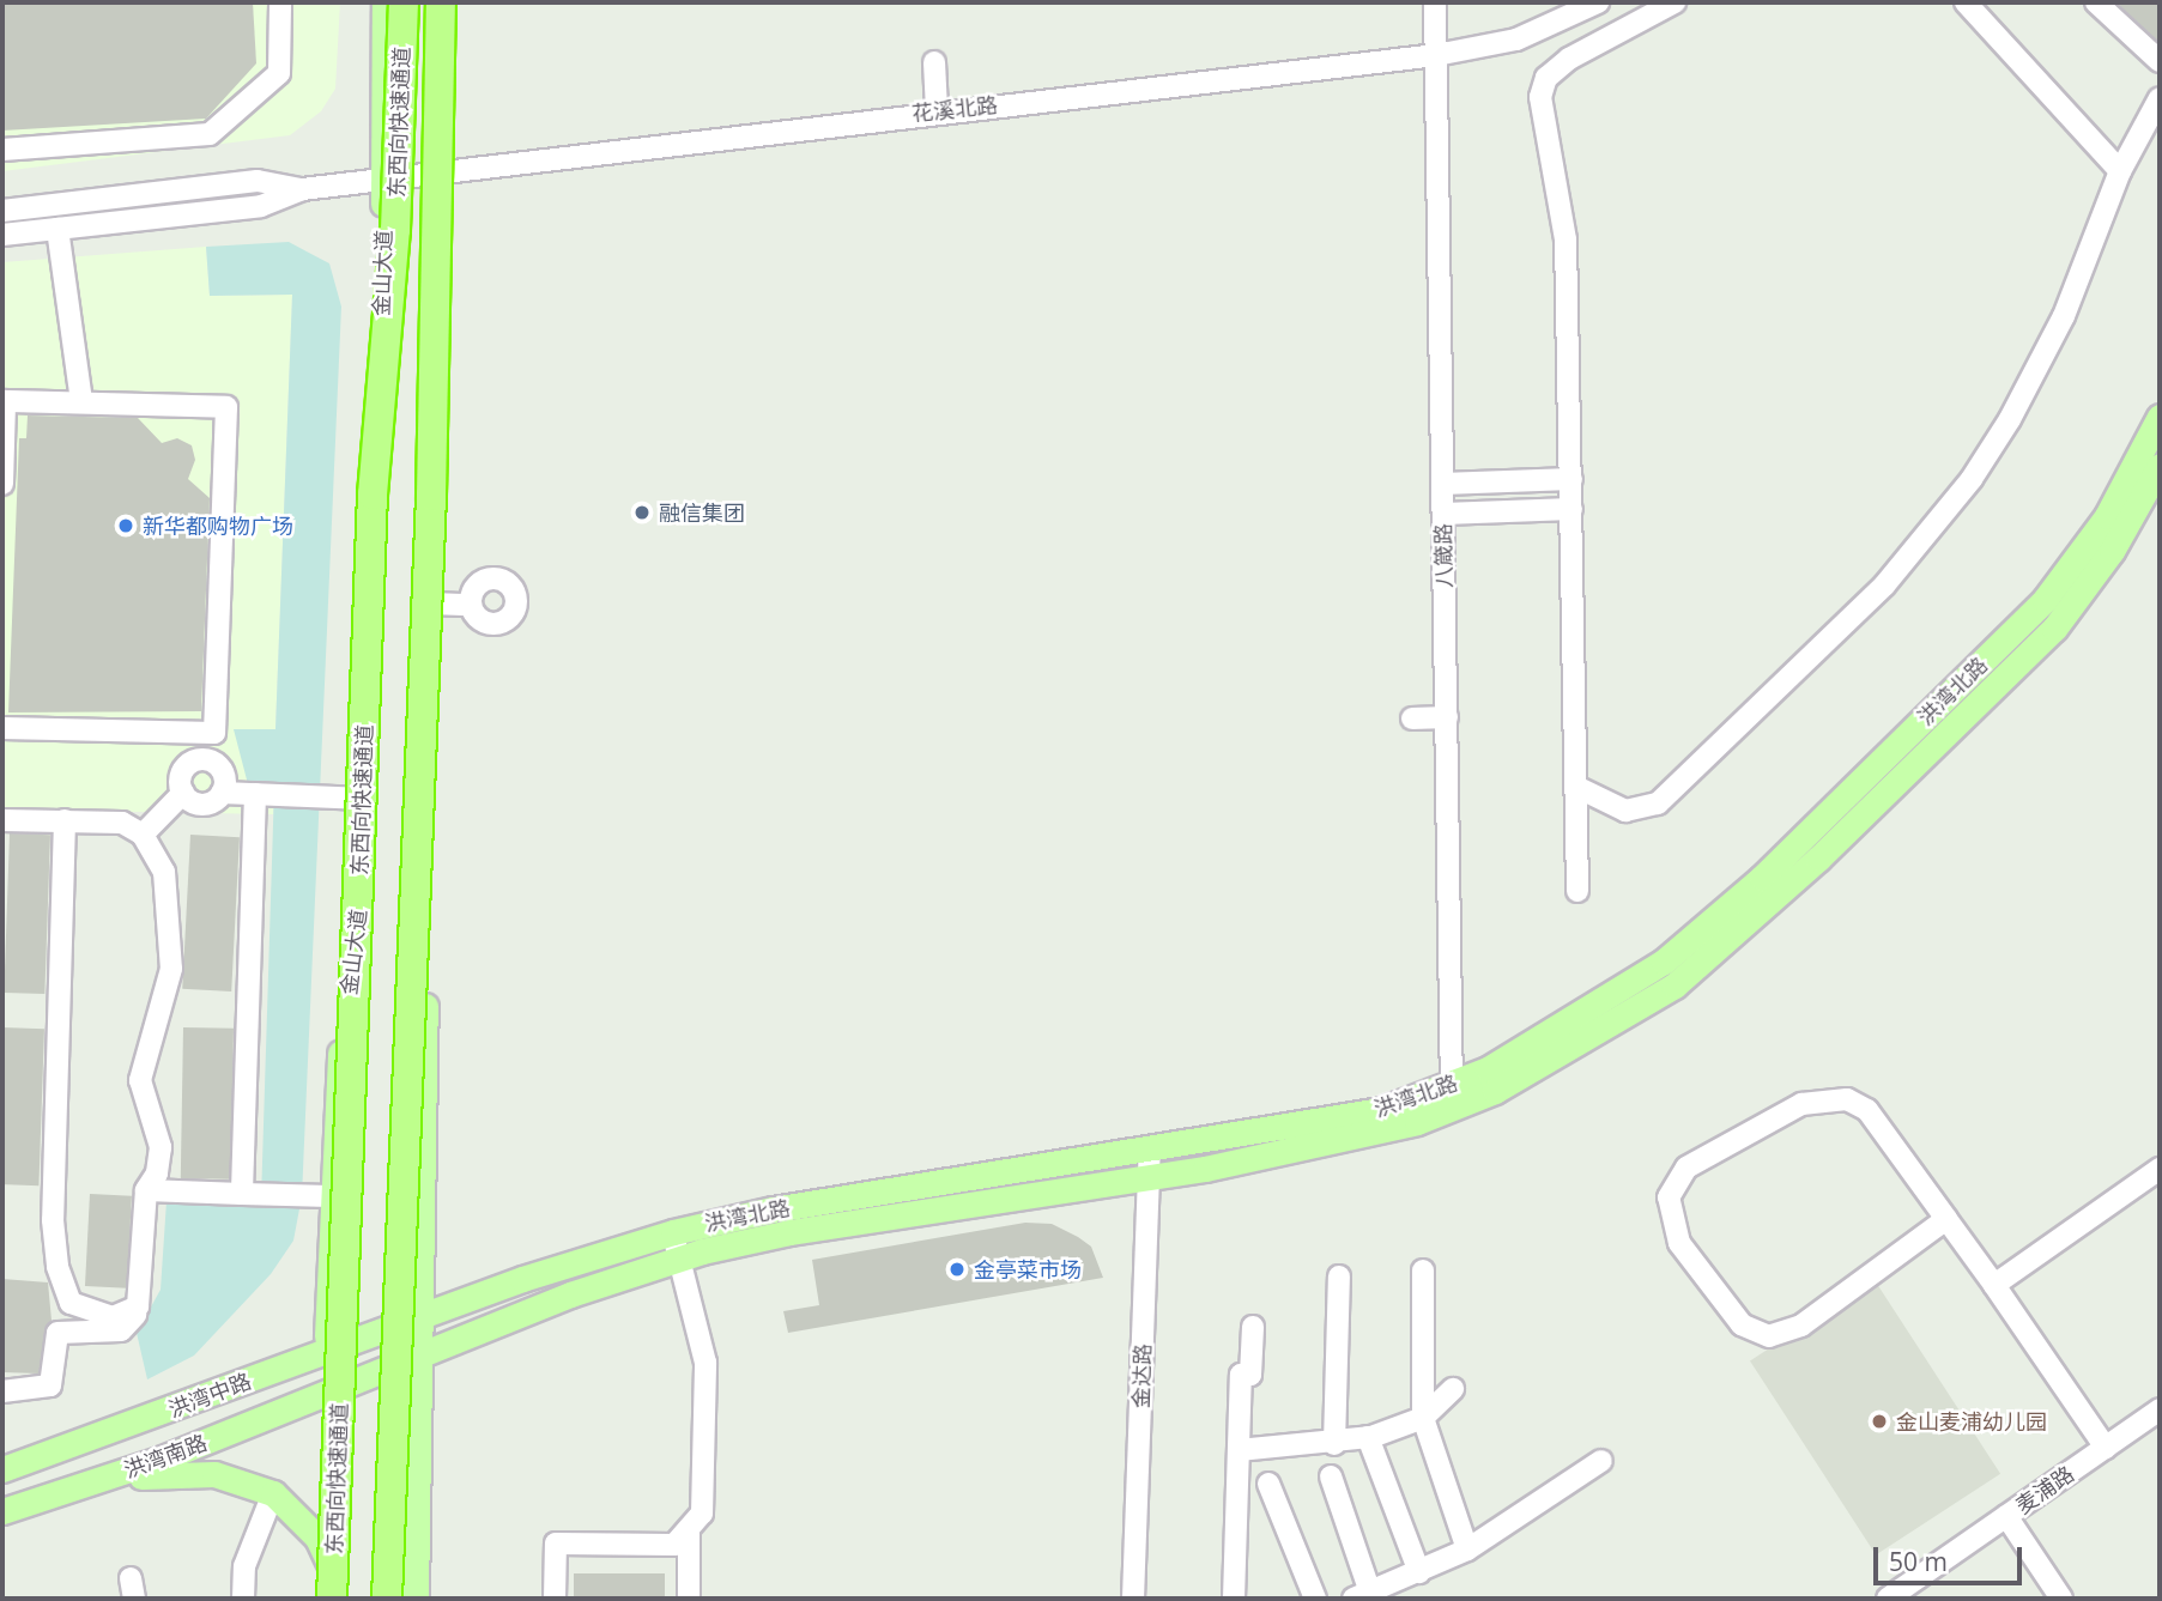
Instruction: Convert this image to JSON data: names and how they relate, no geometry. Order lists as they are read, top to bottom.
{
  "streets": {
    "highway": ["东西向快速通道"],
    "main road": [
      "金山大道",
      "洪湾北路",
      "洪湾中路",
      "洪湾南路"
    ],
    "street": [
      "花溪北路",
      "八箴路",
      "金达路",
      "麦浦路"
    ]
  },
  "crossings": [
    ["花溪北路", "金山大道"],
    ["花溪北路", "八箴路"],
    ["东西向快速通道", "金山大道"],
    ["金山大道", "洪湾中路"],
    ["金山大道", "洪湾南路"],
    ["八箴路", "洪湾北路"],
    ["洪湾北路", "金达路"],
    ["洪湾北路", "洪湾中路"],
    ["洪湾北路", "洪湾南路"]
  ],
  "places": [
    "融信集团",
    "新华都购物广场",
    "金亭菜市场",
    "金山麦浦幼儿园"
  ],
  "scale_bar": "50 m"
}
